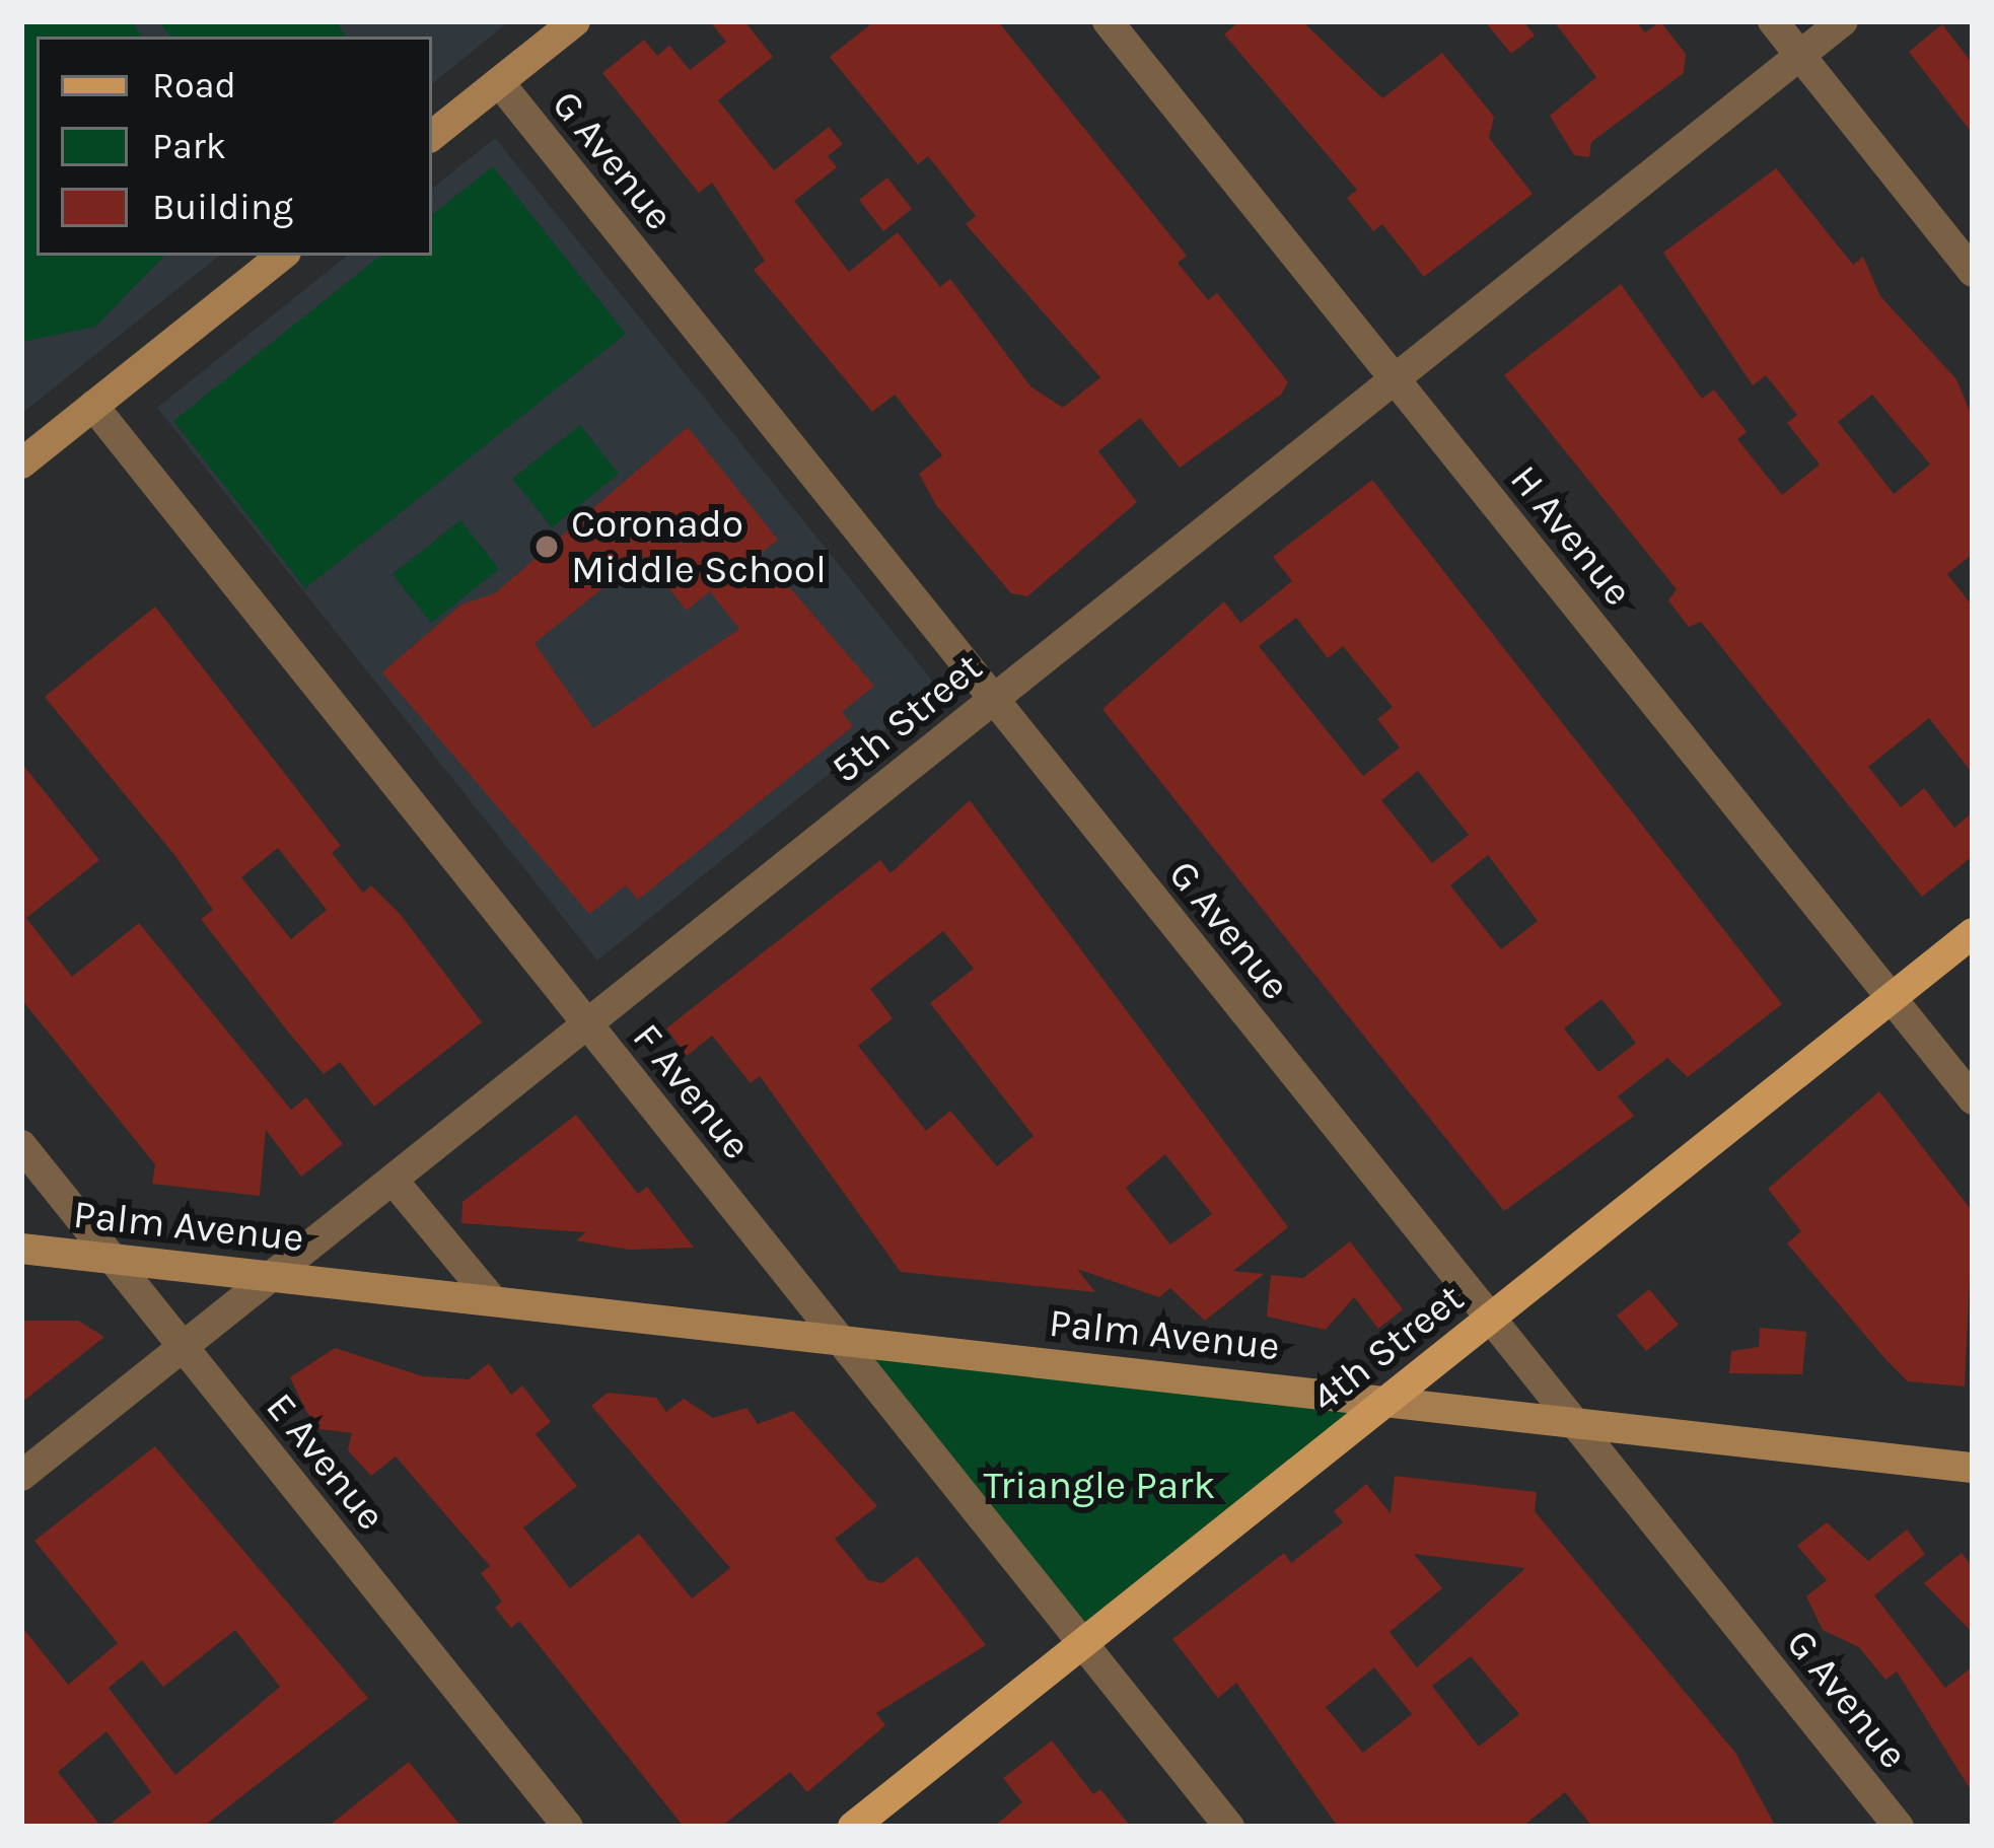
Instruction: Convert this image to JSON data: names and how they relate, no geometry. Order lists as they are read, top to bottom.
{
  "streets": {
    "main road": ["4th Street"],
    "street": [
      "G Avenue",
      "H Avenue",
      "5th Street",
      "F Avenue",
      "Palm Avenue",
      "E Avenue"
    ]
  },
  "crossings": [
    ["G Avenue", "5th Street"],
    ["G Avenue", "Palm Avenue"],
    ["G Avenue", "4th Street"],
    ["H Avenue", "5th Street"],
    ["H Avenue", "4th Street"],
    ["5th Street", "F Avenue"],
    ["5th Street", "Palm Avenue"],
    ["5th Street", "E Avenue"],
    ["F Avenue", "Palm Avenue"],
    ["F Avenue", "4th Street"],
    ["Palm Avenue", "4th Street"],
    ["Palm Avenue", "E Avenue"]
  ],
  "parks": ["Triangle Park"],
  "places": ["Coronado Middle School"],
  "legend": ["Road", "Park", "Building"]
}
